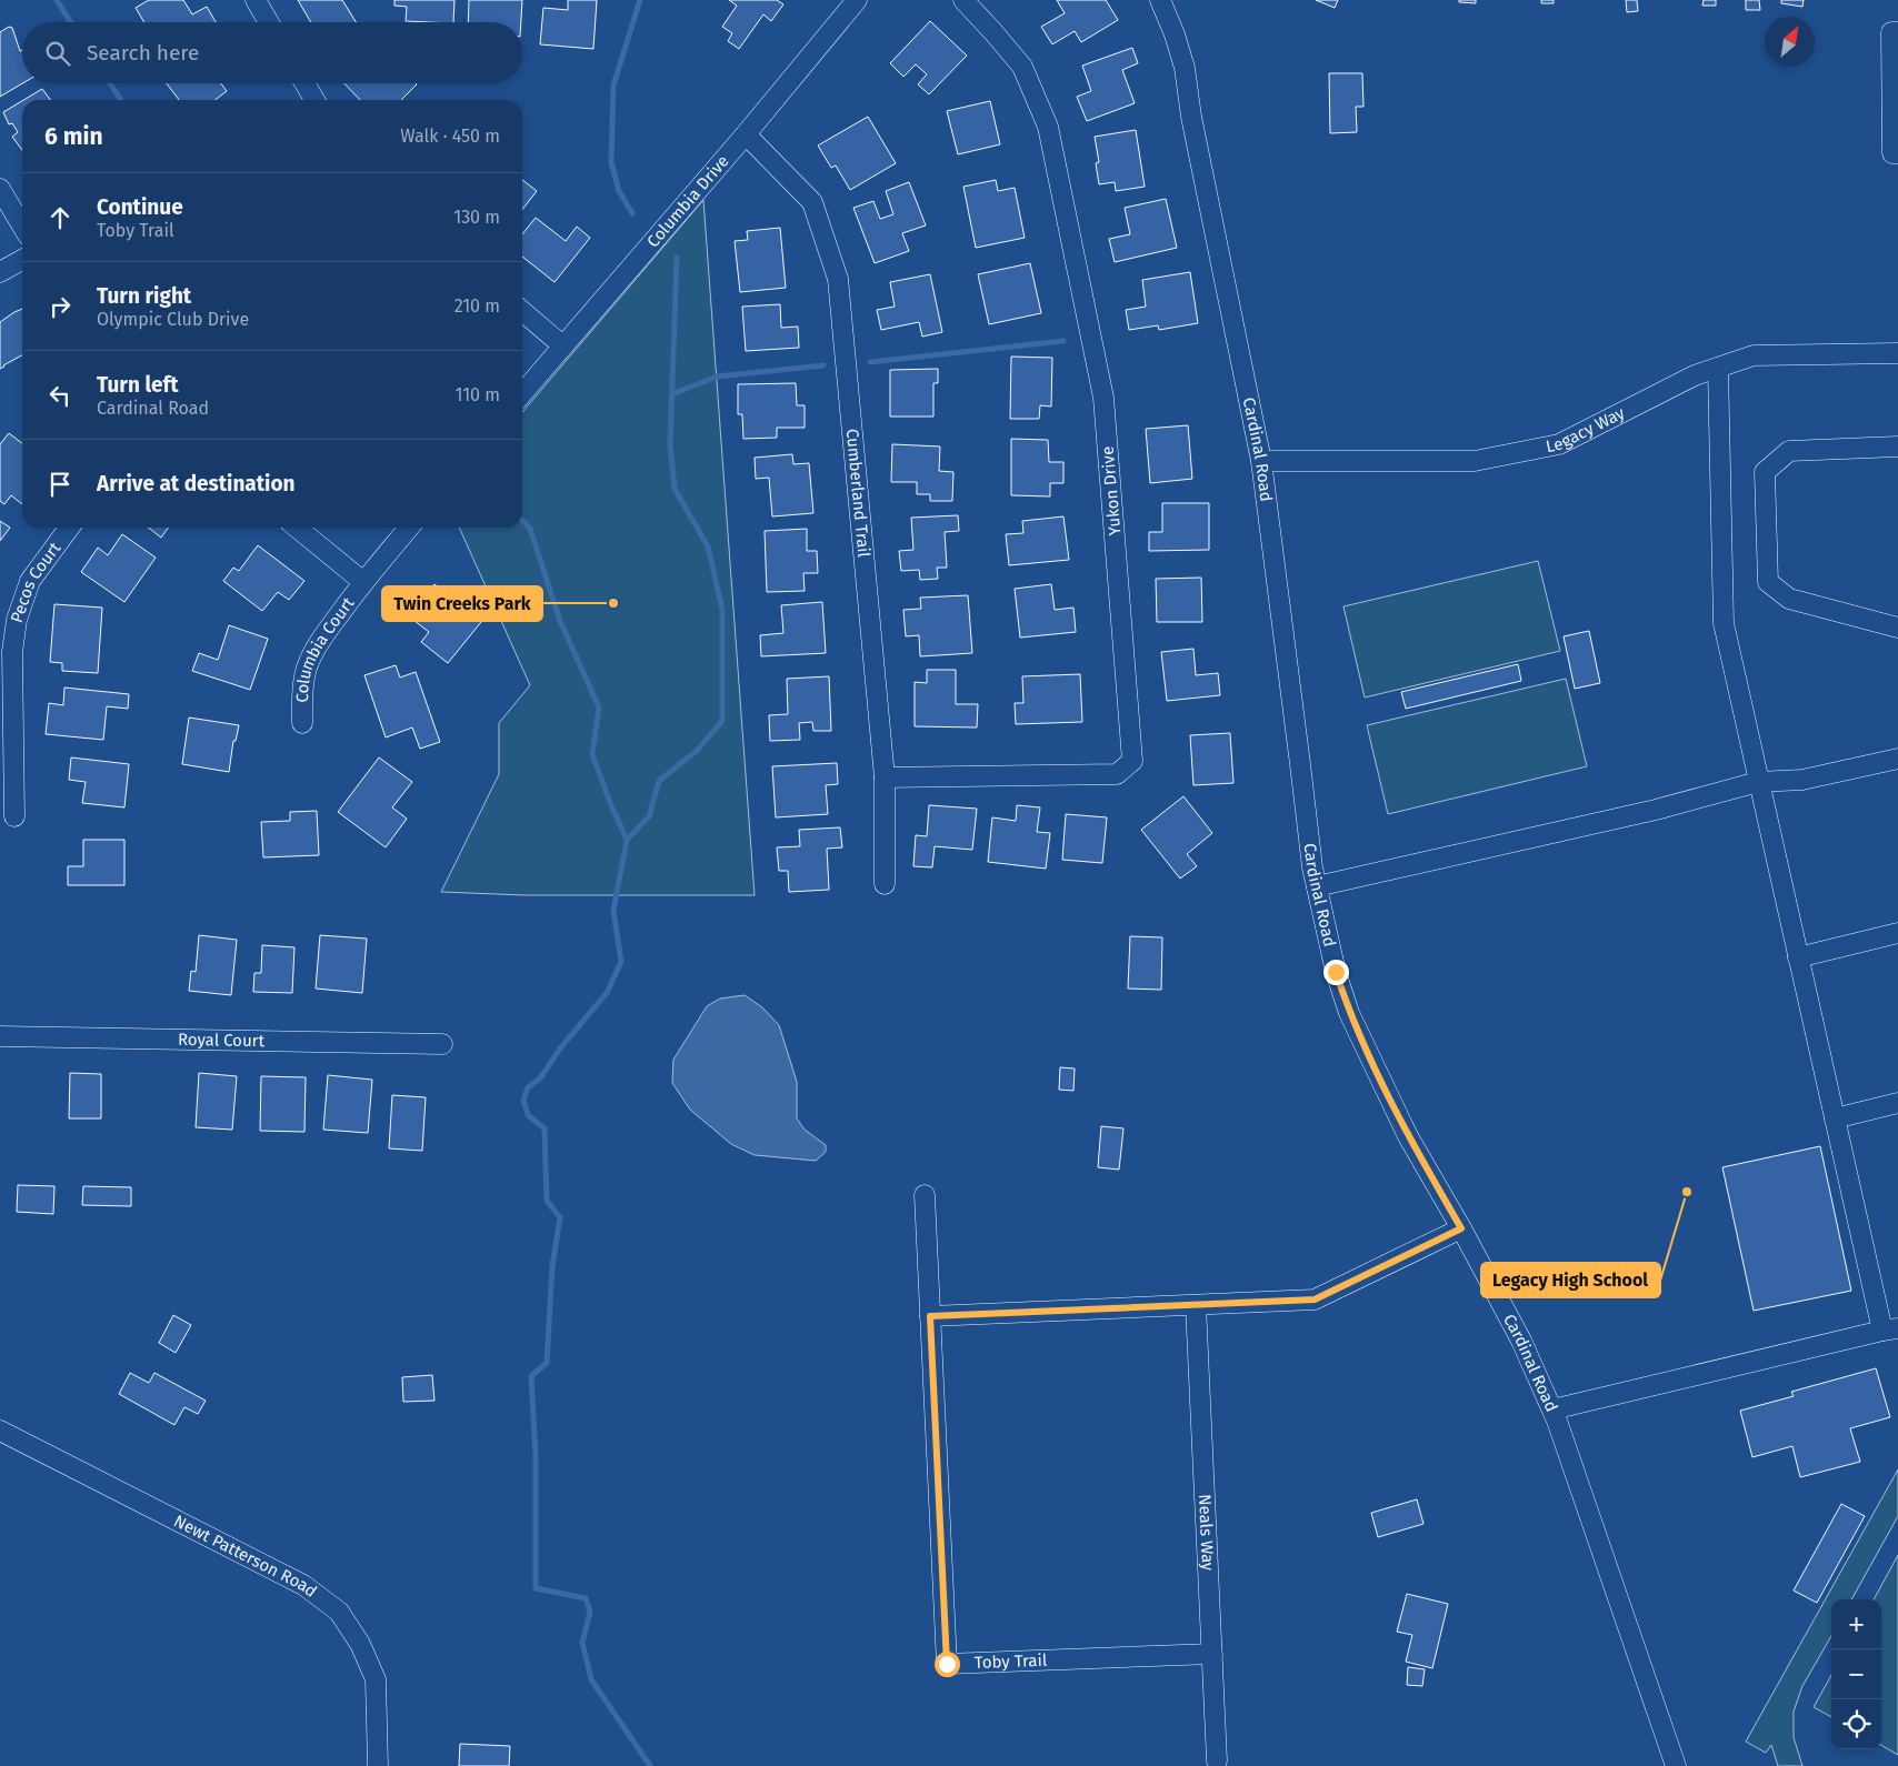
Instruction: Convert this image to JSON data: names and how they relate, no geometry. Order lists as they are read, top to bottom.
{
  "streets": {
    "street": [
      "Columbia Drive",
      "Legacy Way",
      "Cardinal Road",
      "Yukon Drive",
      "Cumberland Trail",
      "Pecos Court",
      "Columbia Court",
      "Royal Court",
      "Neals Way",
      "Newt Patterson Road",
      "Toby Trail"
    ]
  },
  "crossings": [
    ["Columbia Drive", "Cumberland Trail"],
    ["Legacy Way", "Cardinal Road"],
    ["Yukon Drive", "Cumberland Trail"],
    ["Neals Way", "Toby Trail"]
  ],
  "places": ["Twin Creeks Park", "Legacy High School"],
  "north": "top right",
  "page": {
    "search": "Search here",
    "heading": ["6 min", "Walk · 450 m"],
    "list": [
      ["Continue", "Toby Trail", "130 m"],
      ["Turn right", "Olympic Club Drive", "210 m"],
      ["Turn left", "Cardinal Road", "110 m"],
      "Arrive at destination"
    ],
    "map_buttons": ["+", "−"]
  }
}
